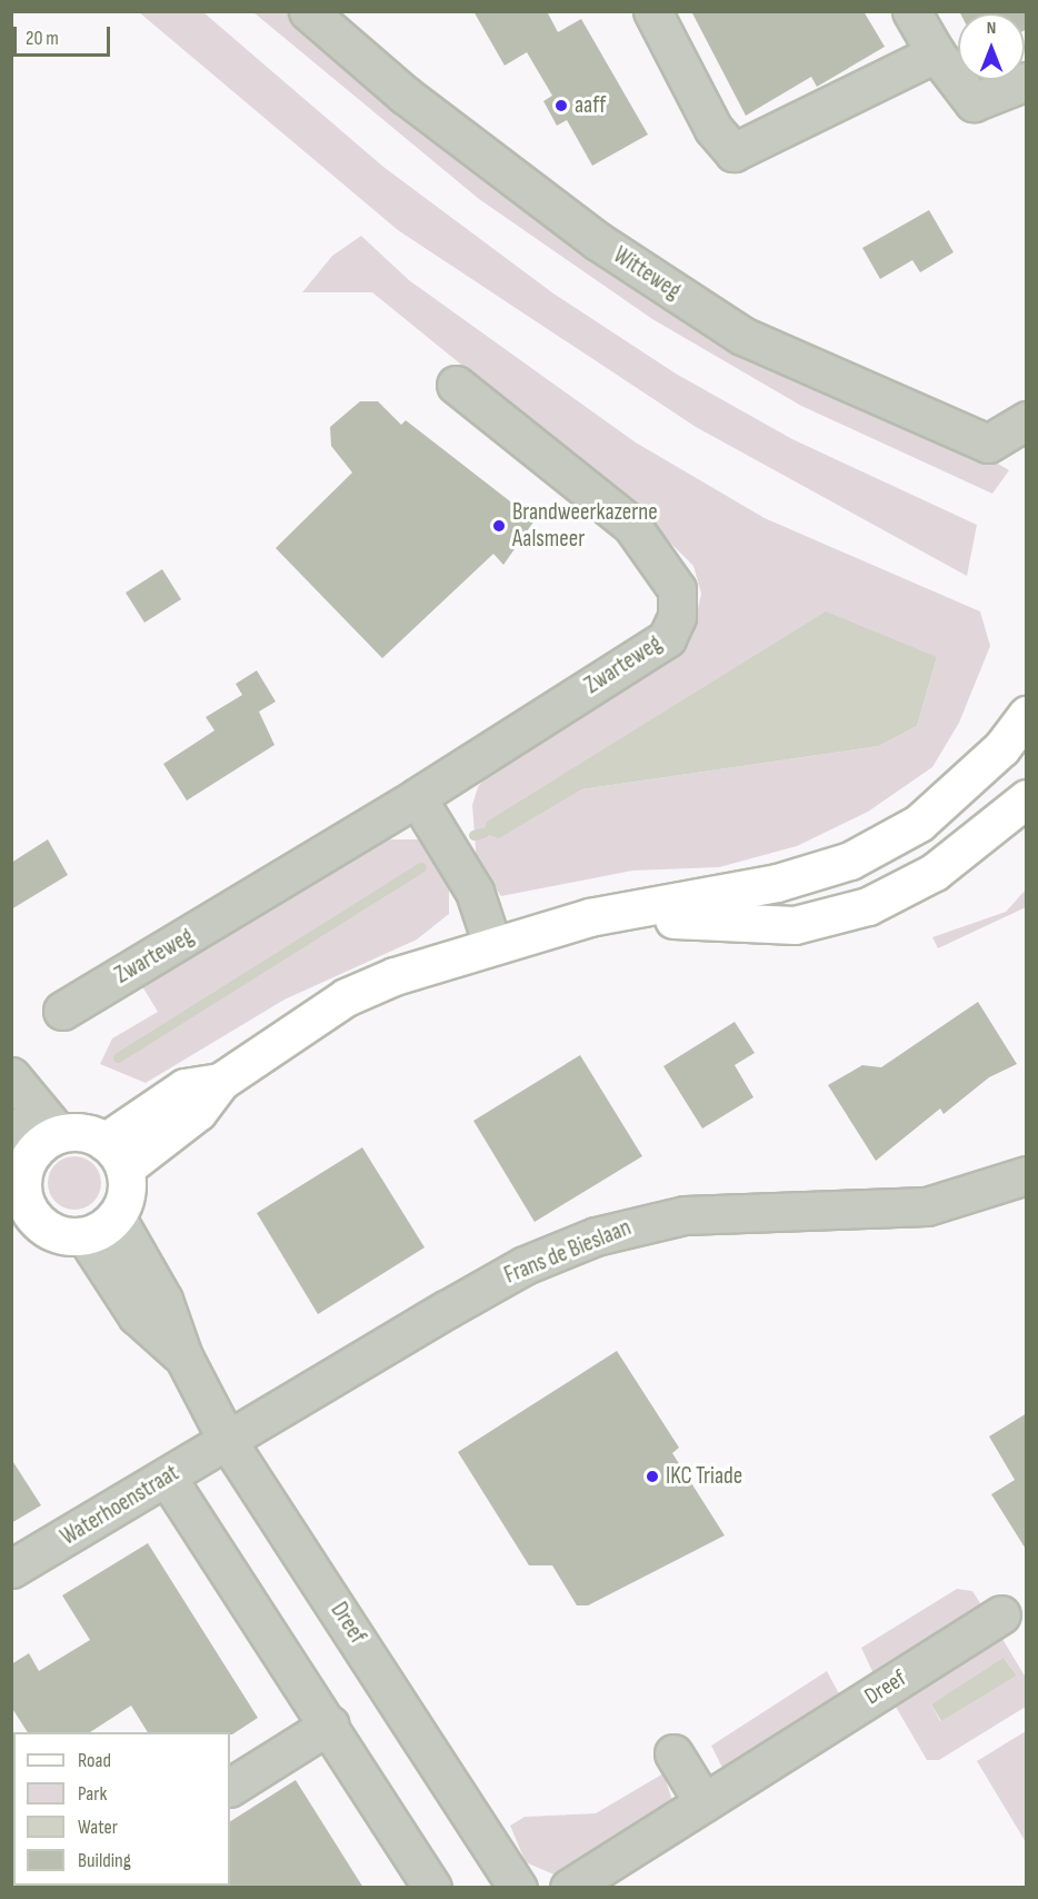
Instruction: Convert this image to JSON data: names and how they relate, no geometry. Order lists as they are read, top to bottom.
{
  "streets": {
    "street": [
      "Witteweg",
      "Zwarteweg",
      "Frans de Bieslaan",
      "Waterhoenstraat",
      "Dreef"
    ]
  },
  "crossings": [
    ["Frans de Bieslaan", "Waterhoenstraat"],
    ["Frans de Bieslaan", "Dreef"],
    ["Waterhoenstraat", "Dreef"]
  ],
  "places": ["aaff", "Brandweerkazerne Aalsmeer", "IKC Triade"],
  "legend": [
    "Road",
    "Park",
    "Water",
    "Building"
  ],
  "scale_bar": "20 m",
  "north": "top"
}
